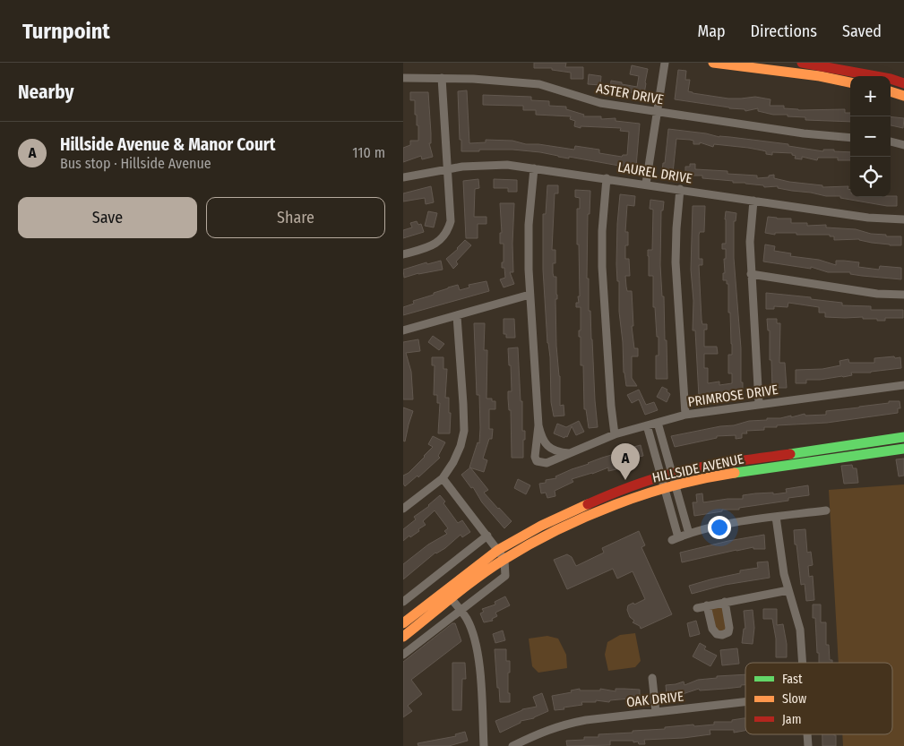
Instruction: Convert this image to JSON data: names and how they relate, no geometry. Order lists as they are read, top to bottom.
{
  "streets": {
    "main road": ["HILLSIDE AVENUE"],
    "street": [
      "ASTER DRIVE",
      "LAUREL DRIVE",
      "PRIMROSE DRIVE",
      "OAK DRIVE"
    ]
  },
  "crossings": [
    ["LAUREL DRIVE", "PRIMROSE DRIVE"]
  ],
  "legend": ["Fast", "Slow", "Jam"],
  "page": {
    "header": "Turnpoint",
    "nav": ["Map", "Directions", "Saved"],
    "heading": "Nearby",
    "map_buttons": ["+", "−"],
    "list": [
      {
        "mark": "A",
        "name": "Hillside Avenue & Manor Court",
        "note": "Bus stop · Hillside Avenue",
        "value": "110 m"
      }
    ],
    "buttons": ["Save", "Share"],
    "pins": "A"
  }
}
